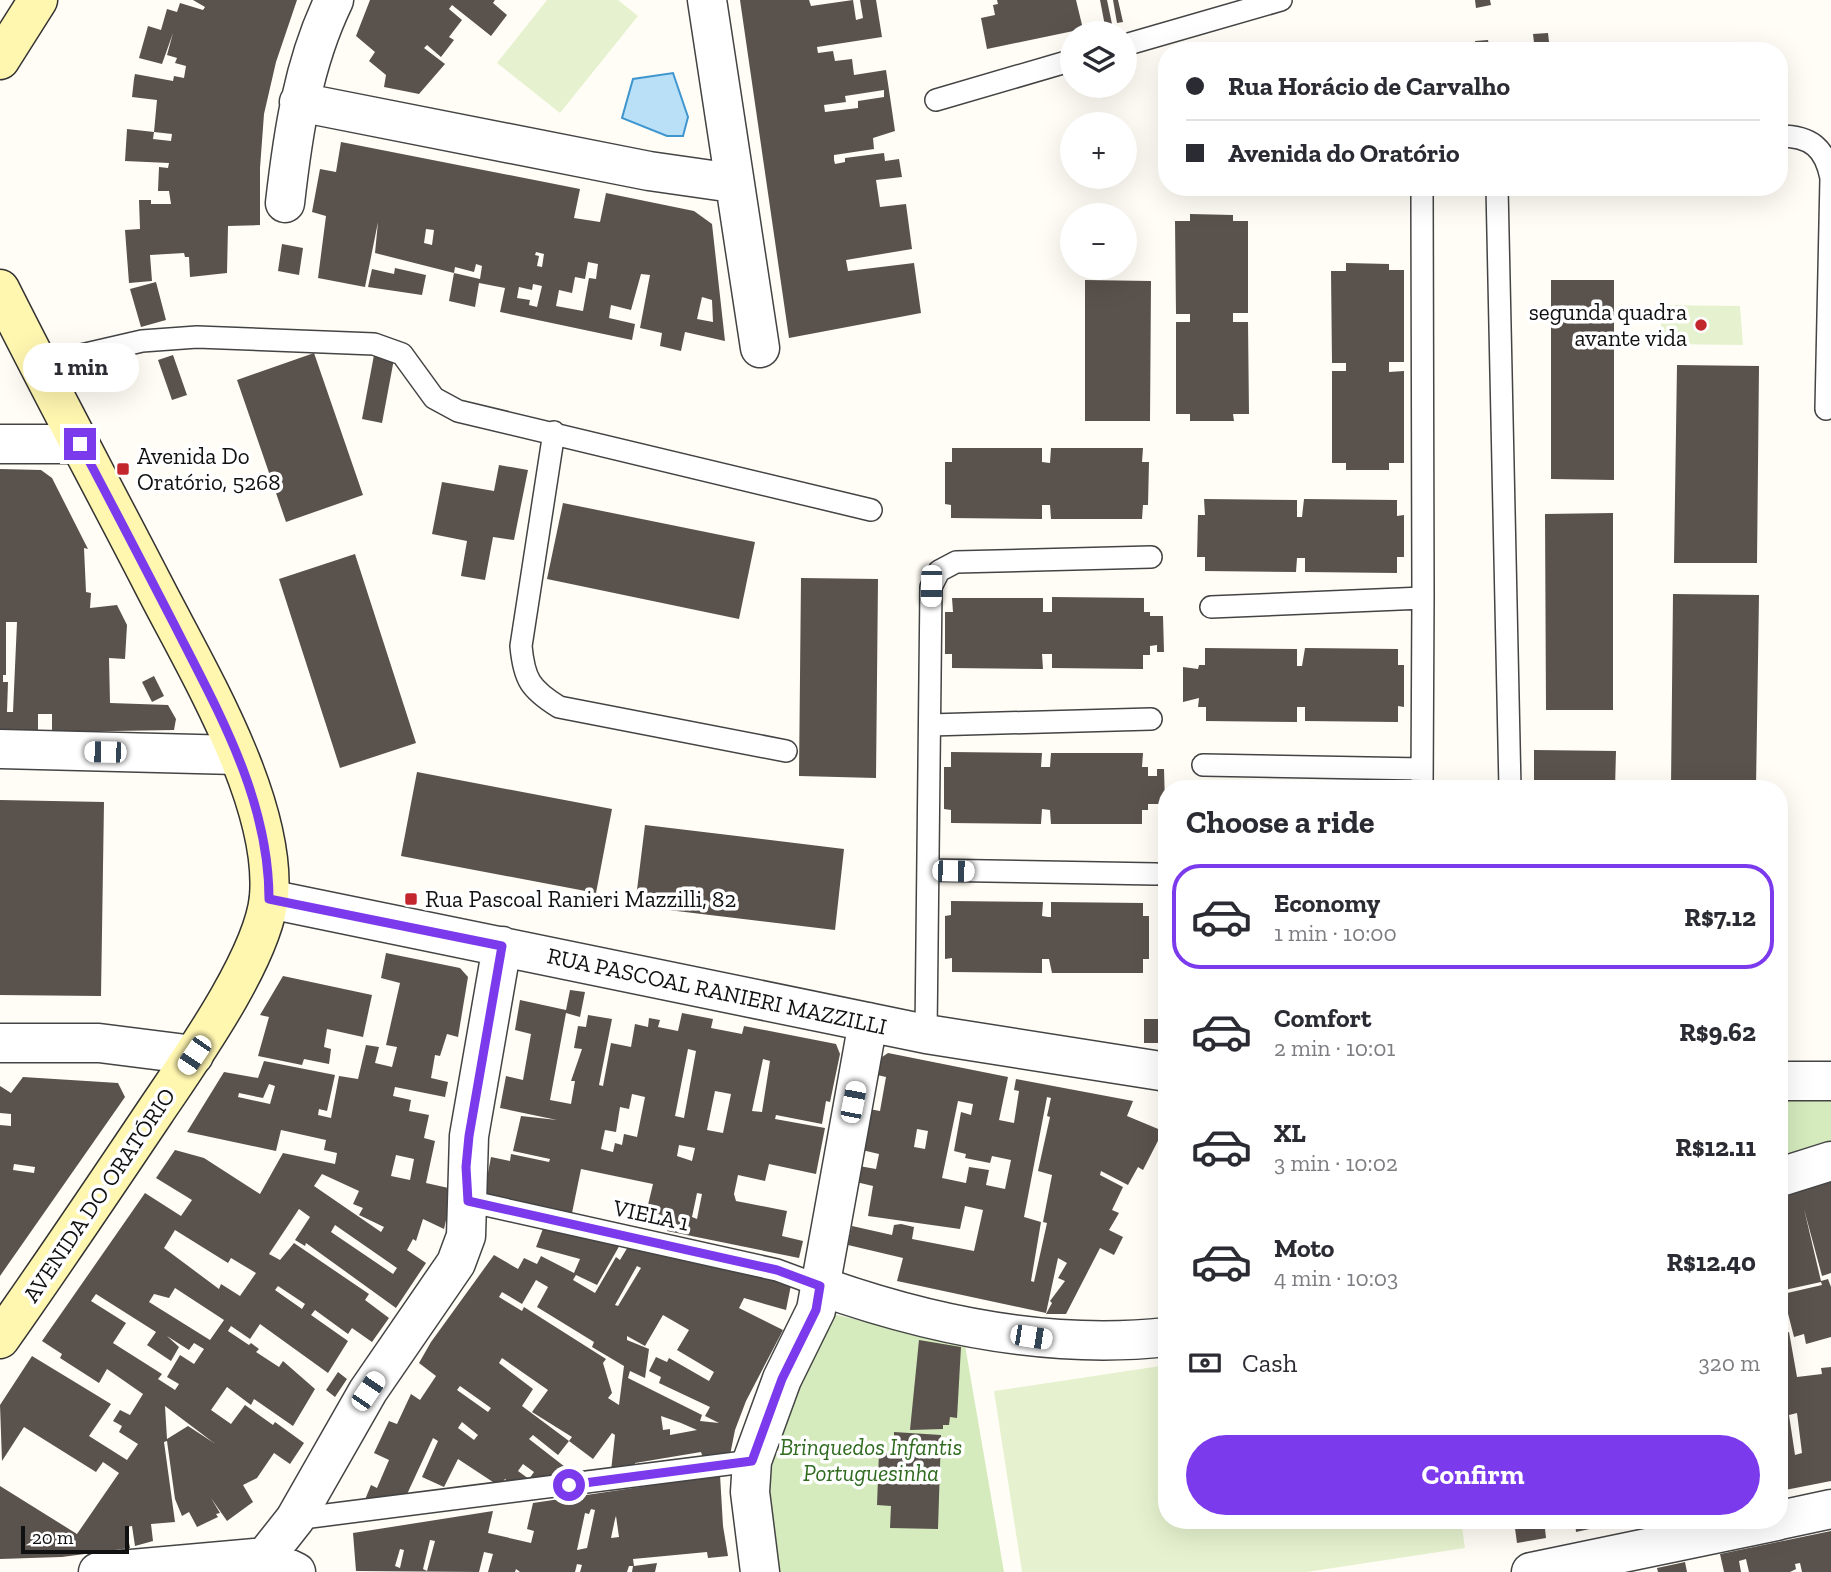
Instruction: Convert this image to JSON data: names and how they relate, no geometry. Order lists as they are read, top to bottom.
{
  "streets": {
    "main road": ["AVENIDA DO ORATÓRIO"],
    "street": ["RUA PASCOAL RANIERI MAZZILLI"],
    "lane": ["VIELA 1"]
  },
  "crossings": [
    ["RUA PASCOAL RANIERI MAZZILLI", "AVENIDA DO ORATÓRIO"]
  ],
  "parks": ["Brinquedos Infantis Portuguesinha"],
  "places": {
    "other": ["segunda quadra avante vida"],
    "transit": ["Avenida Do Oratório, 5268", "Rua Pascoal Ranieri Mazzilli, 82"]
  },
  "scale_bar": "20 m",
  "page": {
    "map_buttons": ["+", "−"],
    "banner": ["Rua Horácio de Carvalho", "Avenida do Oratório"],
    "bubble": "1 min",
    "heading": "Choose a ride",
    "list": [
      {
        "name": "Economy",
        "note": "1 min · 10:00",
        "value": "R$7.12"
      },
      {
        "name": "Comfort",
        "note": "2 min · 10:01",
        "value": "R$9.62"
      },
      {
        "name": "XL",
        "note": "3 min · 10:02",
        "value": "R$12.11"
      },
      {
        "name": "Moto",
        "note": "4 min · 10:03",
        "value": "R$12.40"
      }
    ],
    "pay": ["Cash", "320 m"],
    "buttons": "Confirm",
    "scale": "20 m"
  }
}
